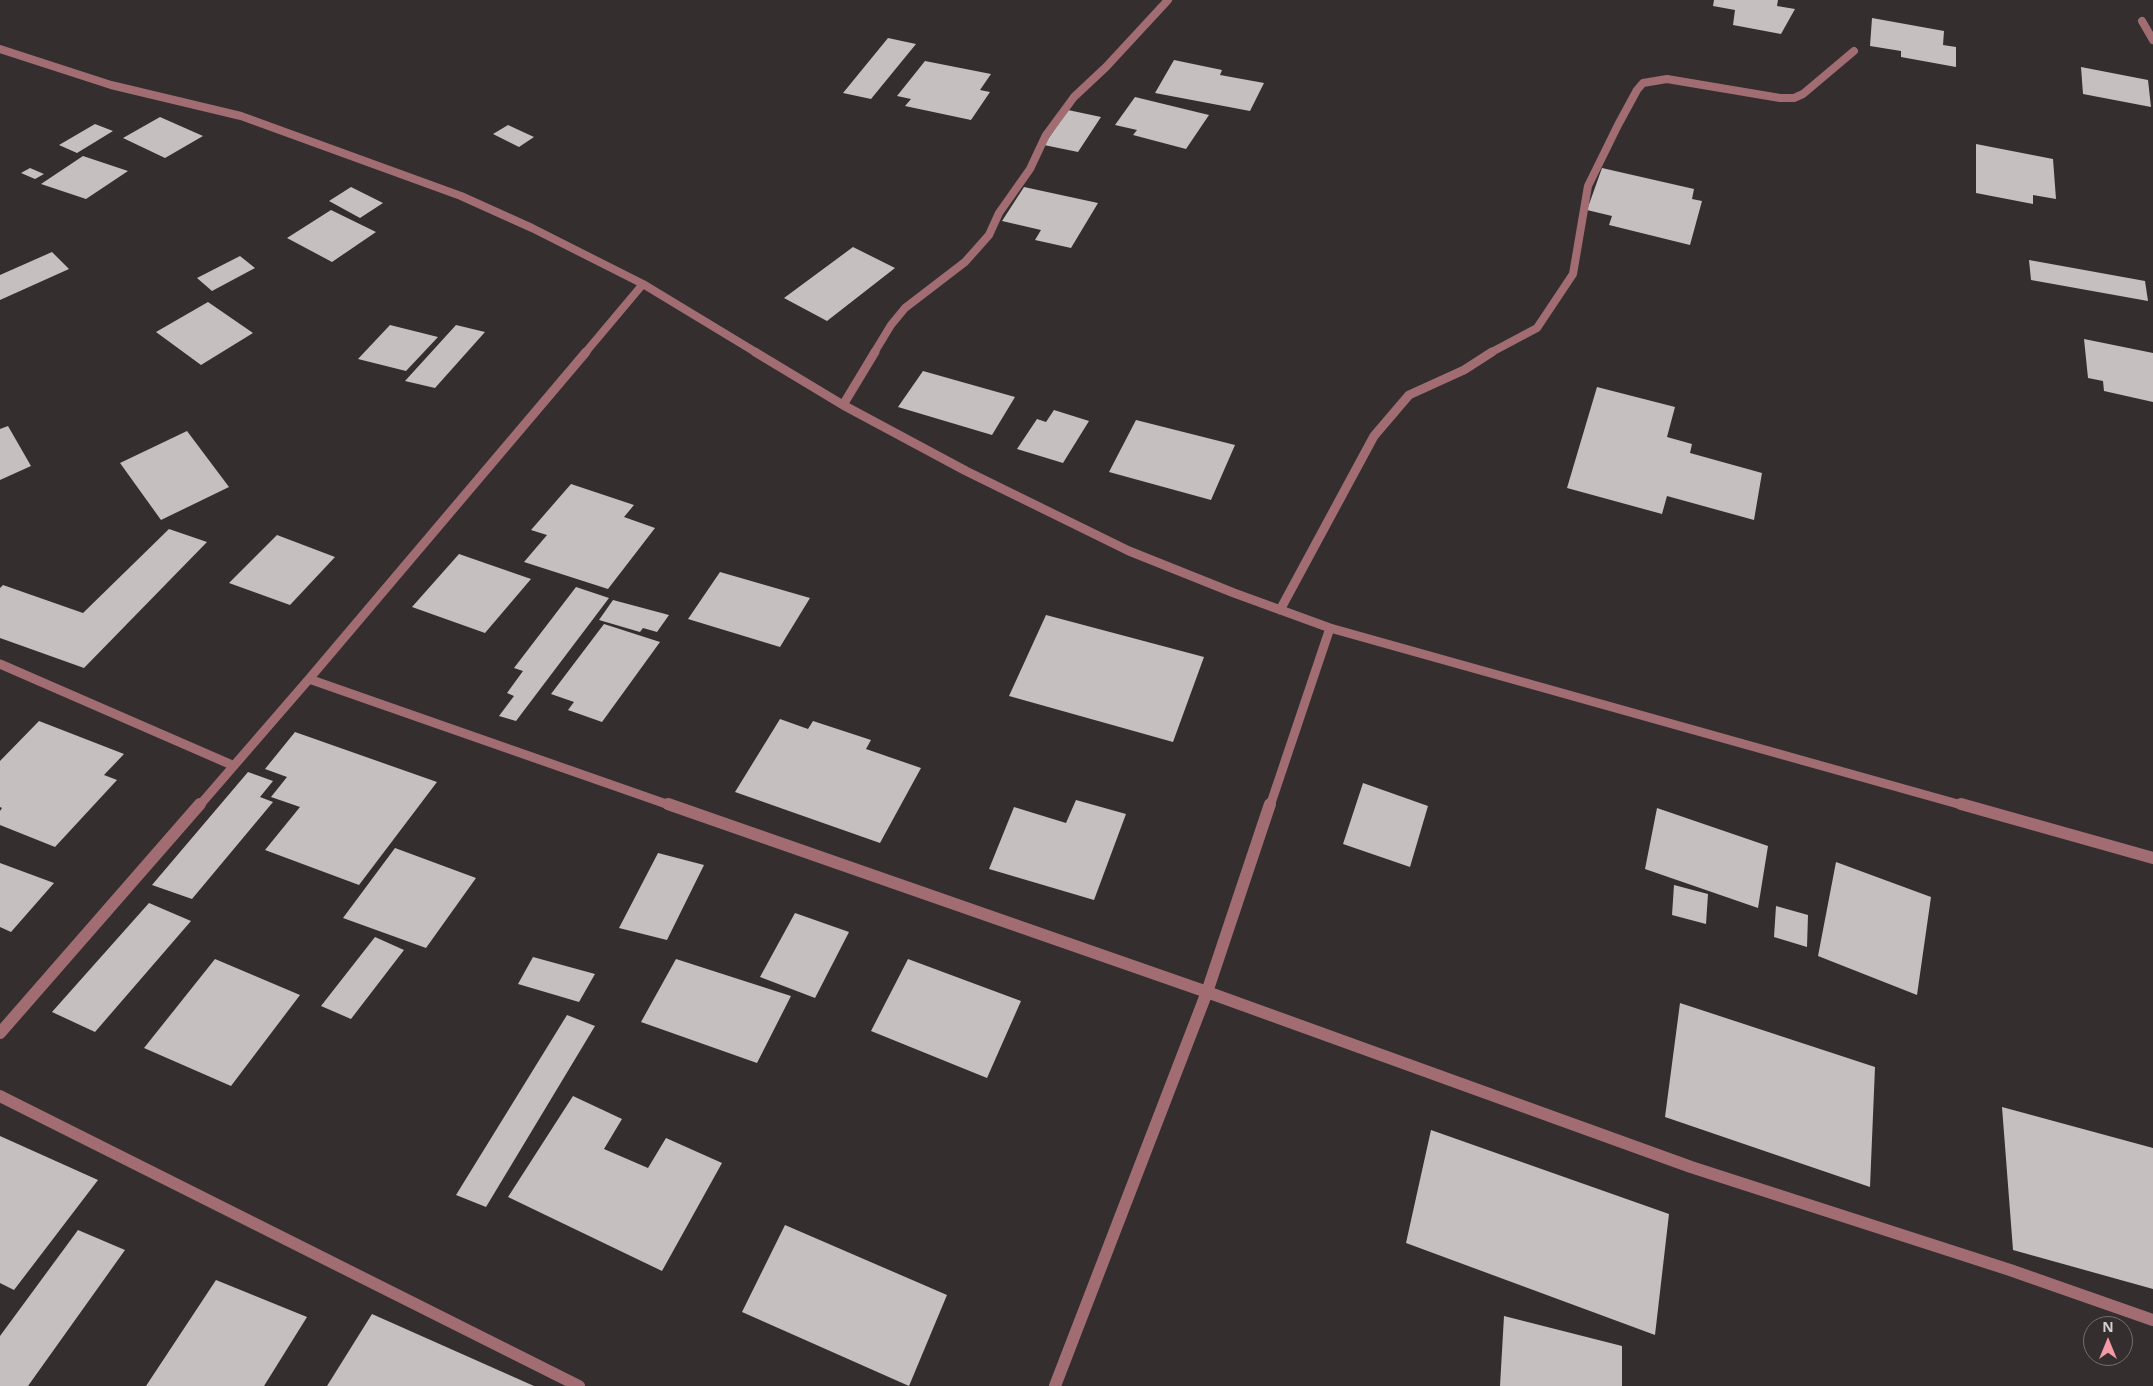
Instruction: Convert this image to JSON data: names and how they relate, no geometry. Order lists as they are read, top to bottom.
{
  "north": "top"
}
